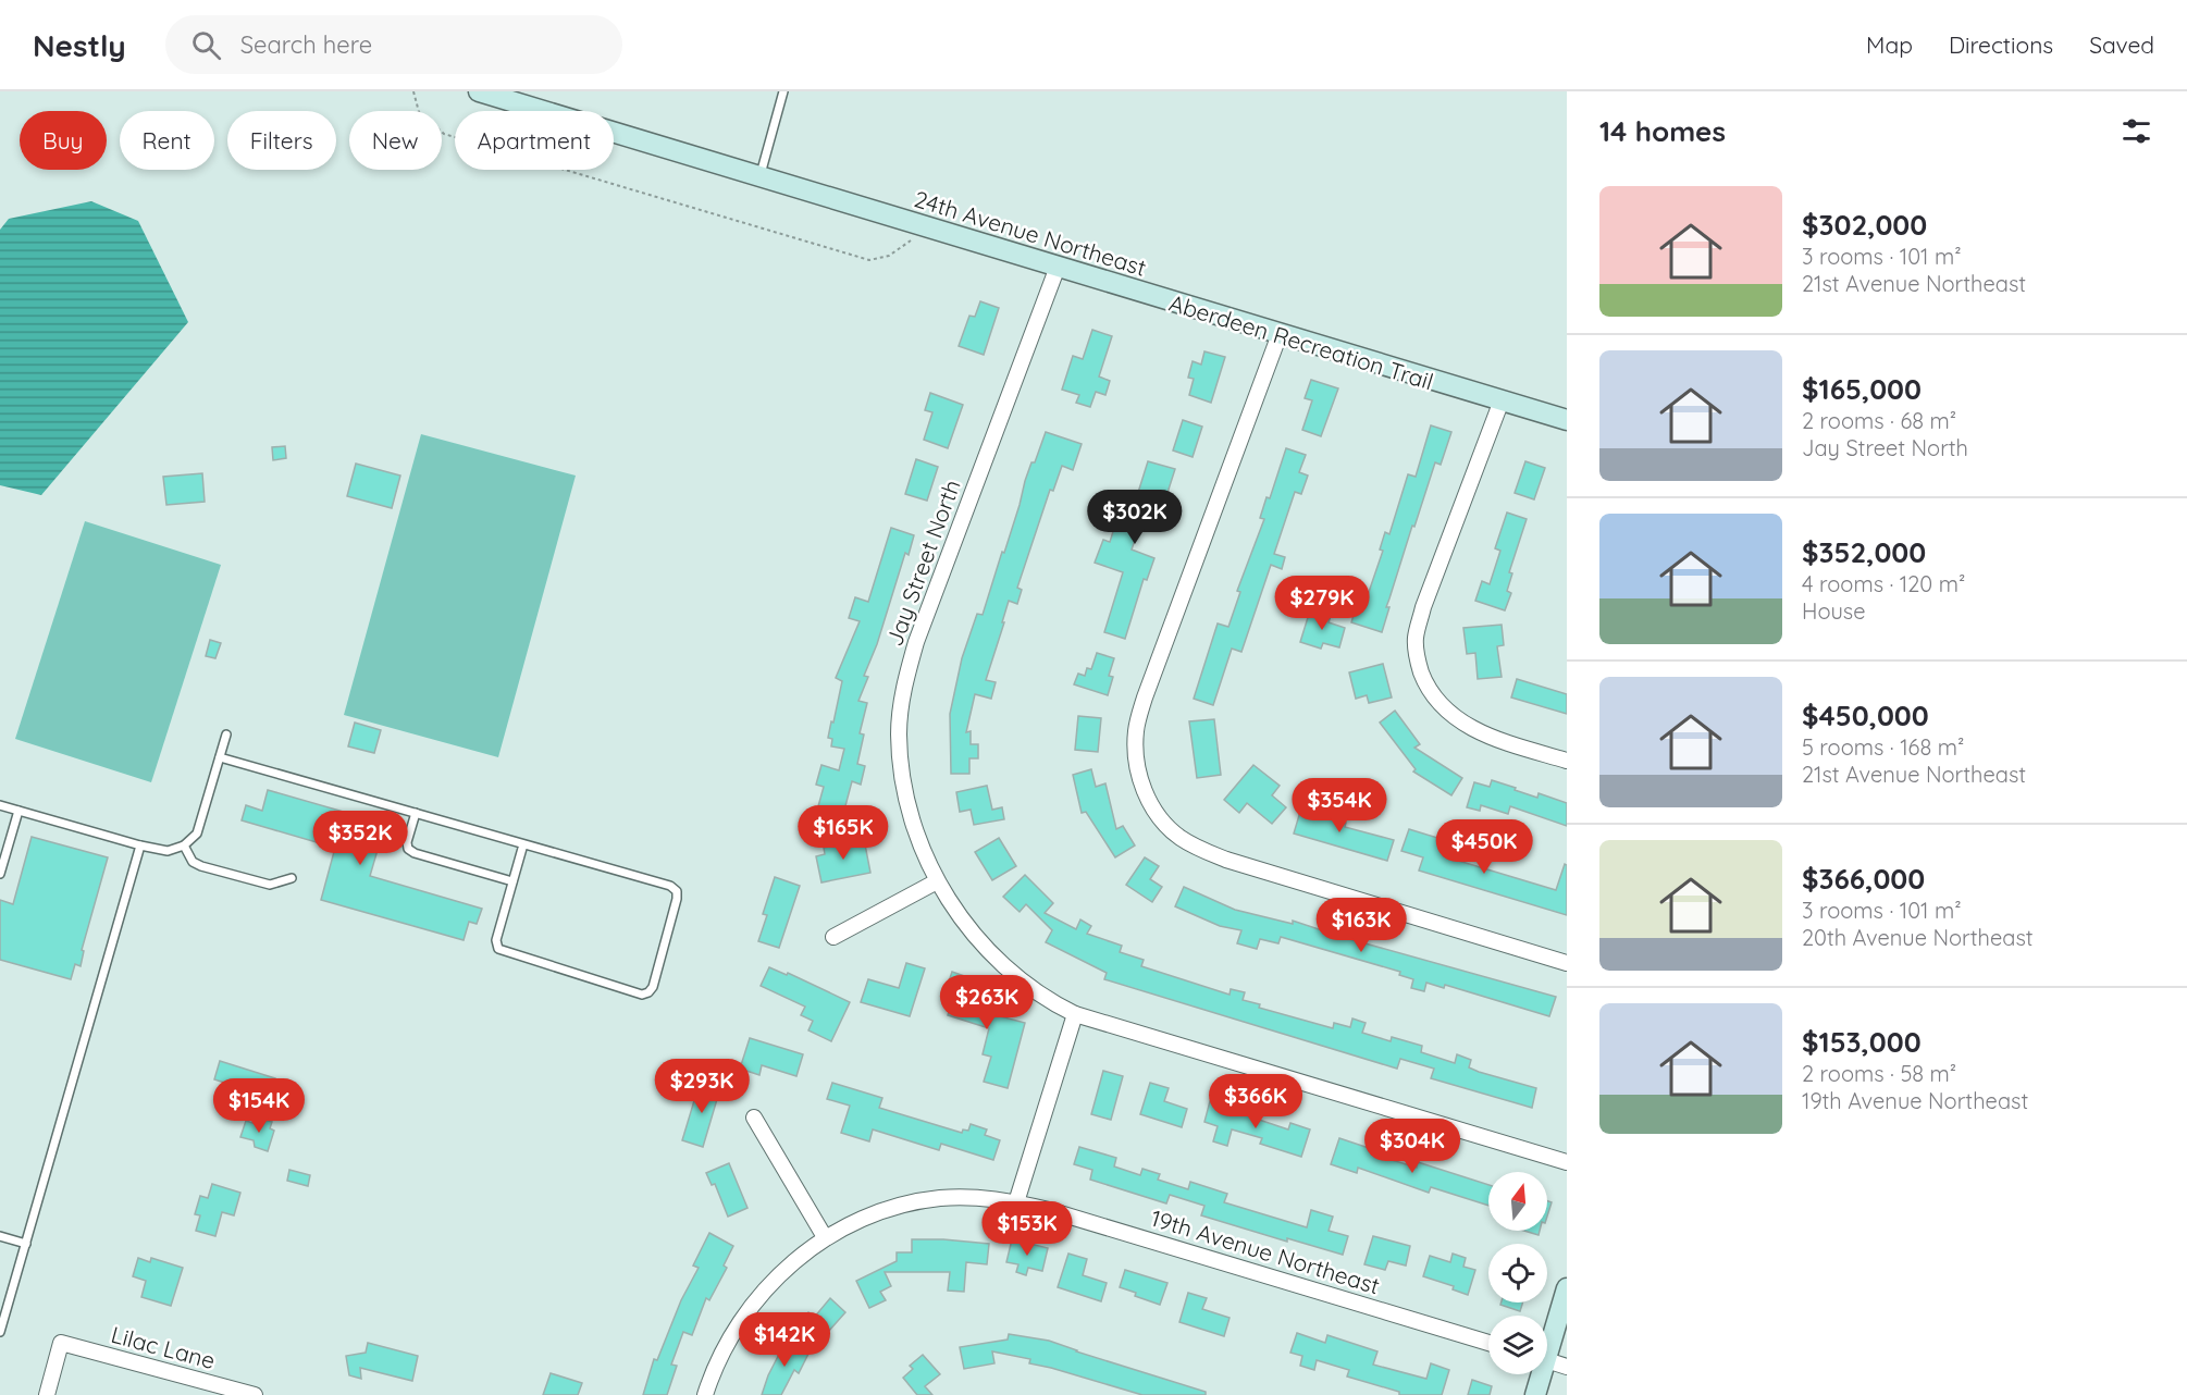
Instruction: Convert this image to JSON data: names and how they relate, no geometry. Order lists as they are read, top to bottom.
{
  "streets": {
    "main road": ["24th Avenue Northeast"],
    "street": ["Jay Street North", "19th Avenue Northeast", "Lilac Lane"]
  },
  "crossings": [
    ["24th Avenue Northeast", "Jay Street North"]
  ],
  "north": "top",
  "page": {
    "header": "Nestly",
    "search": "Search here",
    "nav": ["Map", "Directions", "Saved"],
    "heading": "14 homes",
    "chip": [
      "Buy",
      "Rent",
      "Filters",
      "New",
      "Apartment"
    ],
    "list": [
      {
        "name": "$302,000",
        "note": "3 rooms · 101 m² · 21st Avenue Northeast"
      },
      {
        "name": "$165,000",
        "note": "2 rooms · 68 m² · Jay Street North"
      },
      {
        "name": "$352,000",
        "note": "4 rooms · 120 m² · House"
      },
      {
        "name": "$450,000",
        "note": "5 rooms · 168 m² · 21st Avenue Northeast"
      },
      {
        "name": "$366,000",
        "note": "3 rooms · 101 m² · 20th Avenue Northeast"
      },
      {
        "name": "$153,000",
        "note": "2 rooms · 58 m² · 19th Avenue Northeast"
      }
    ],
    "price": [
      "$302K",
      "$279K",
      "$354K",
      "$165K",
      "$352K",
      "$450K",
      "$163K",
      "$263K",
      "$293K",
      "$366K",
      "$154K",
      "$304K",
      "$153K",
      "$142K"
    ]
  }
}
